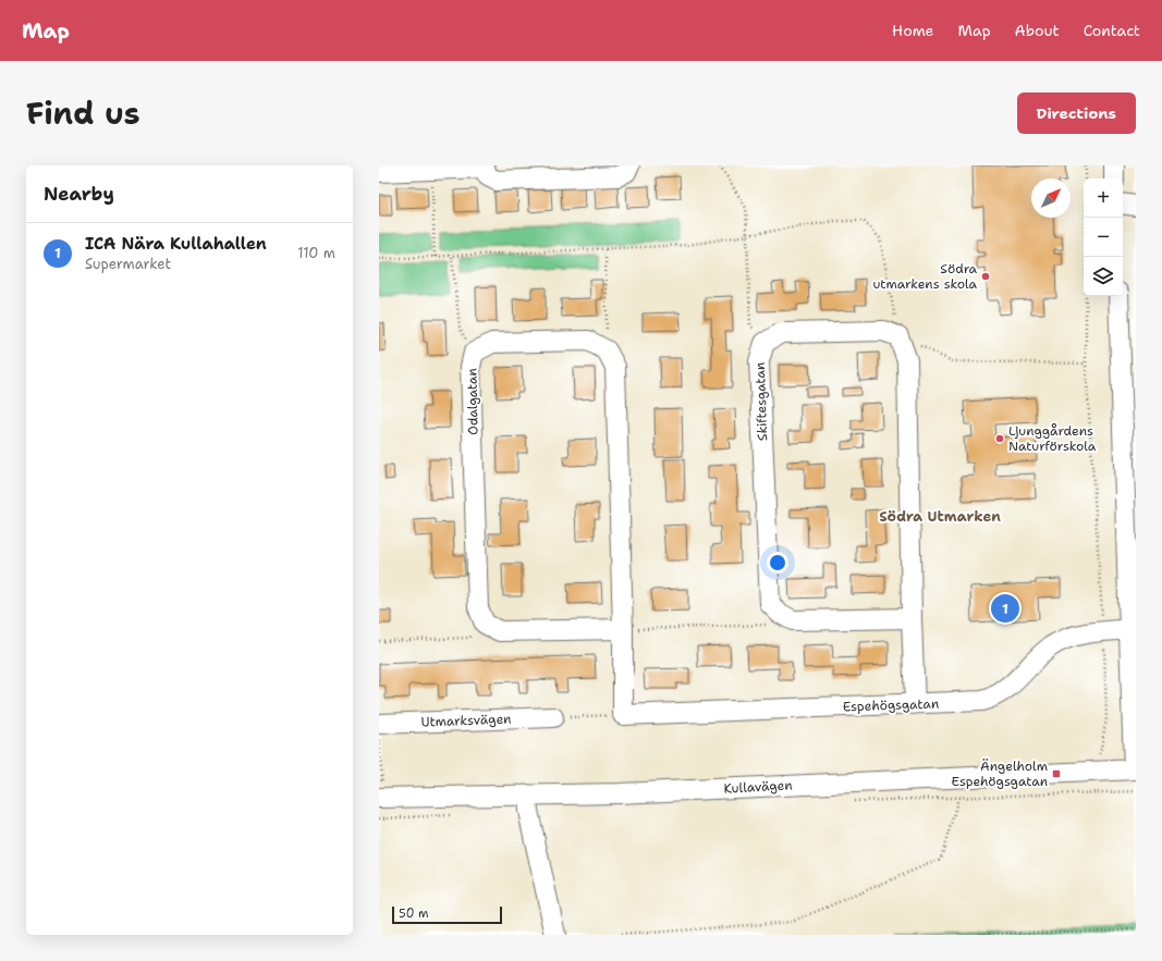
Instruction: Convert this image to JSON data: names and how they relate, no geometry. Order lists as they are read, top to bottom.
{
  "streets": {
    "street": [
      "Odalgatan",
      "Skiftesgatan",
      "Espehögsgatan",
      "Utmarksvägen",
      "Kullavägen"
    ]
  },
  "districts": ["Södra Utmarken"],
  "places": {
    "other": ["Södra utmarkens skola", "Ljunggårdens Naturförskola"],
    "transit": ["Ängelholm Espehögsgatan"]
  },
  "scale_bar": "50 m",
  "north": "top right",
  "page": {
    "header": "Map",
    "nav": [
      "Home",
      "Map",
      "About",
      "Contact"
    ],
    "title": "Find us",
    "buttons": "Directions",
    "heading": "Nearby",
    "map_buttons": ["+", "−"],
    "list": [
      {
        "mark": "1",
        "name": "ICA Nära Kullahallen",
        "note": "Supermarket",
        "value": "110 m"
      }
    ],
    "pins": "1",
    "scale": "50 m"
  }
}
